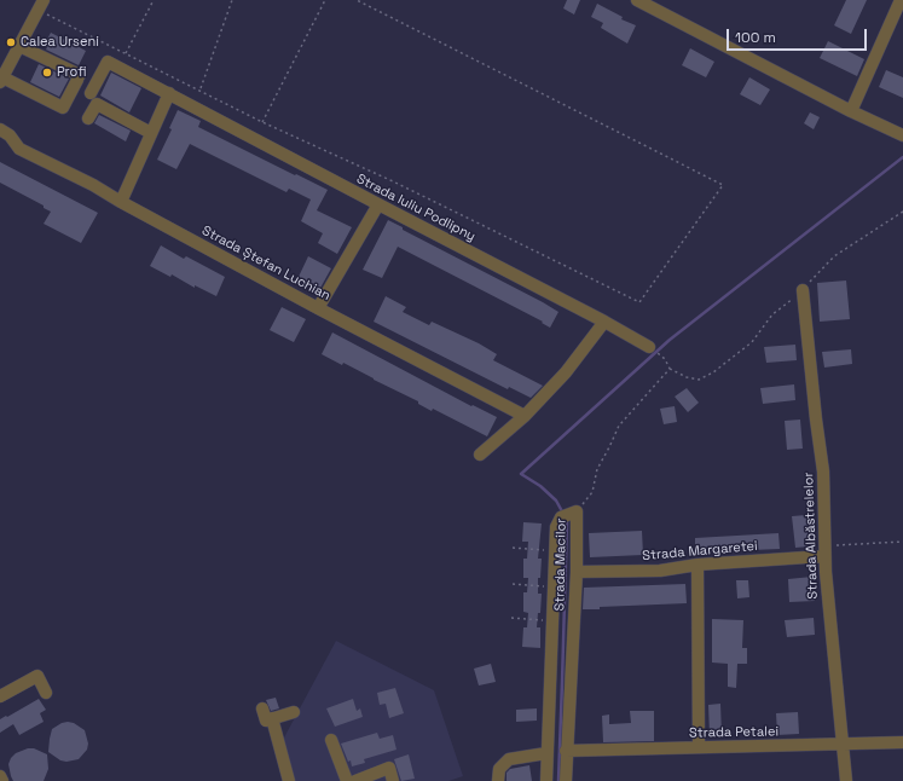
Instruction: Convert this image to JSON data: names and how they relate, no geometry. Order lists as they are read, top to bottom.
{
  "streets": {
    "street": [
      "Strada Iuliu Podlipny",
      "Strada Ștefan Luchian",
      "Strada Albăstrelelor",
      "Strada Margaretei",
      "Strada Macilor",
      "Strada Petalei"
    ]
  },
  "crossings": [
    ["Strada Albăstrelelor", "Strada Margaretei"],
    ["Strada Albăstrelelor", "Strada Petalei"],
    ["Strada Margaretei", "Strada Macilor"],
    ["Strada Macilor", "Strada Petalei"]
  ],
  "places": ["Calea Urseni", "Profi"],
  "scale_bar": "100 m"
}
